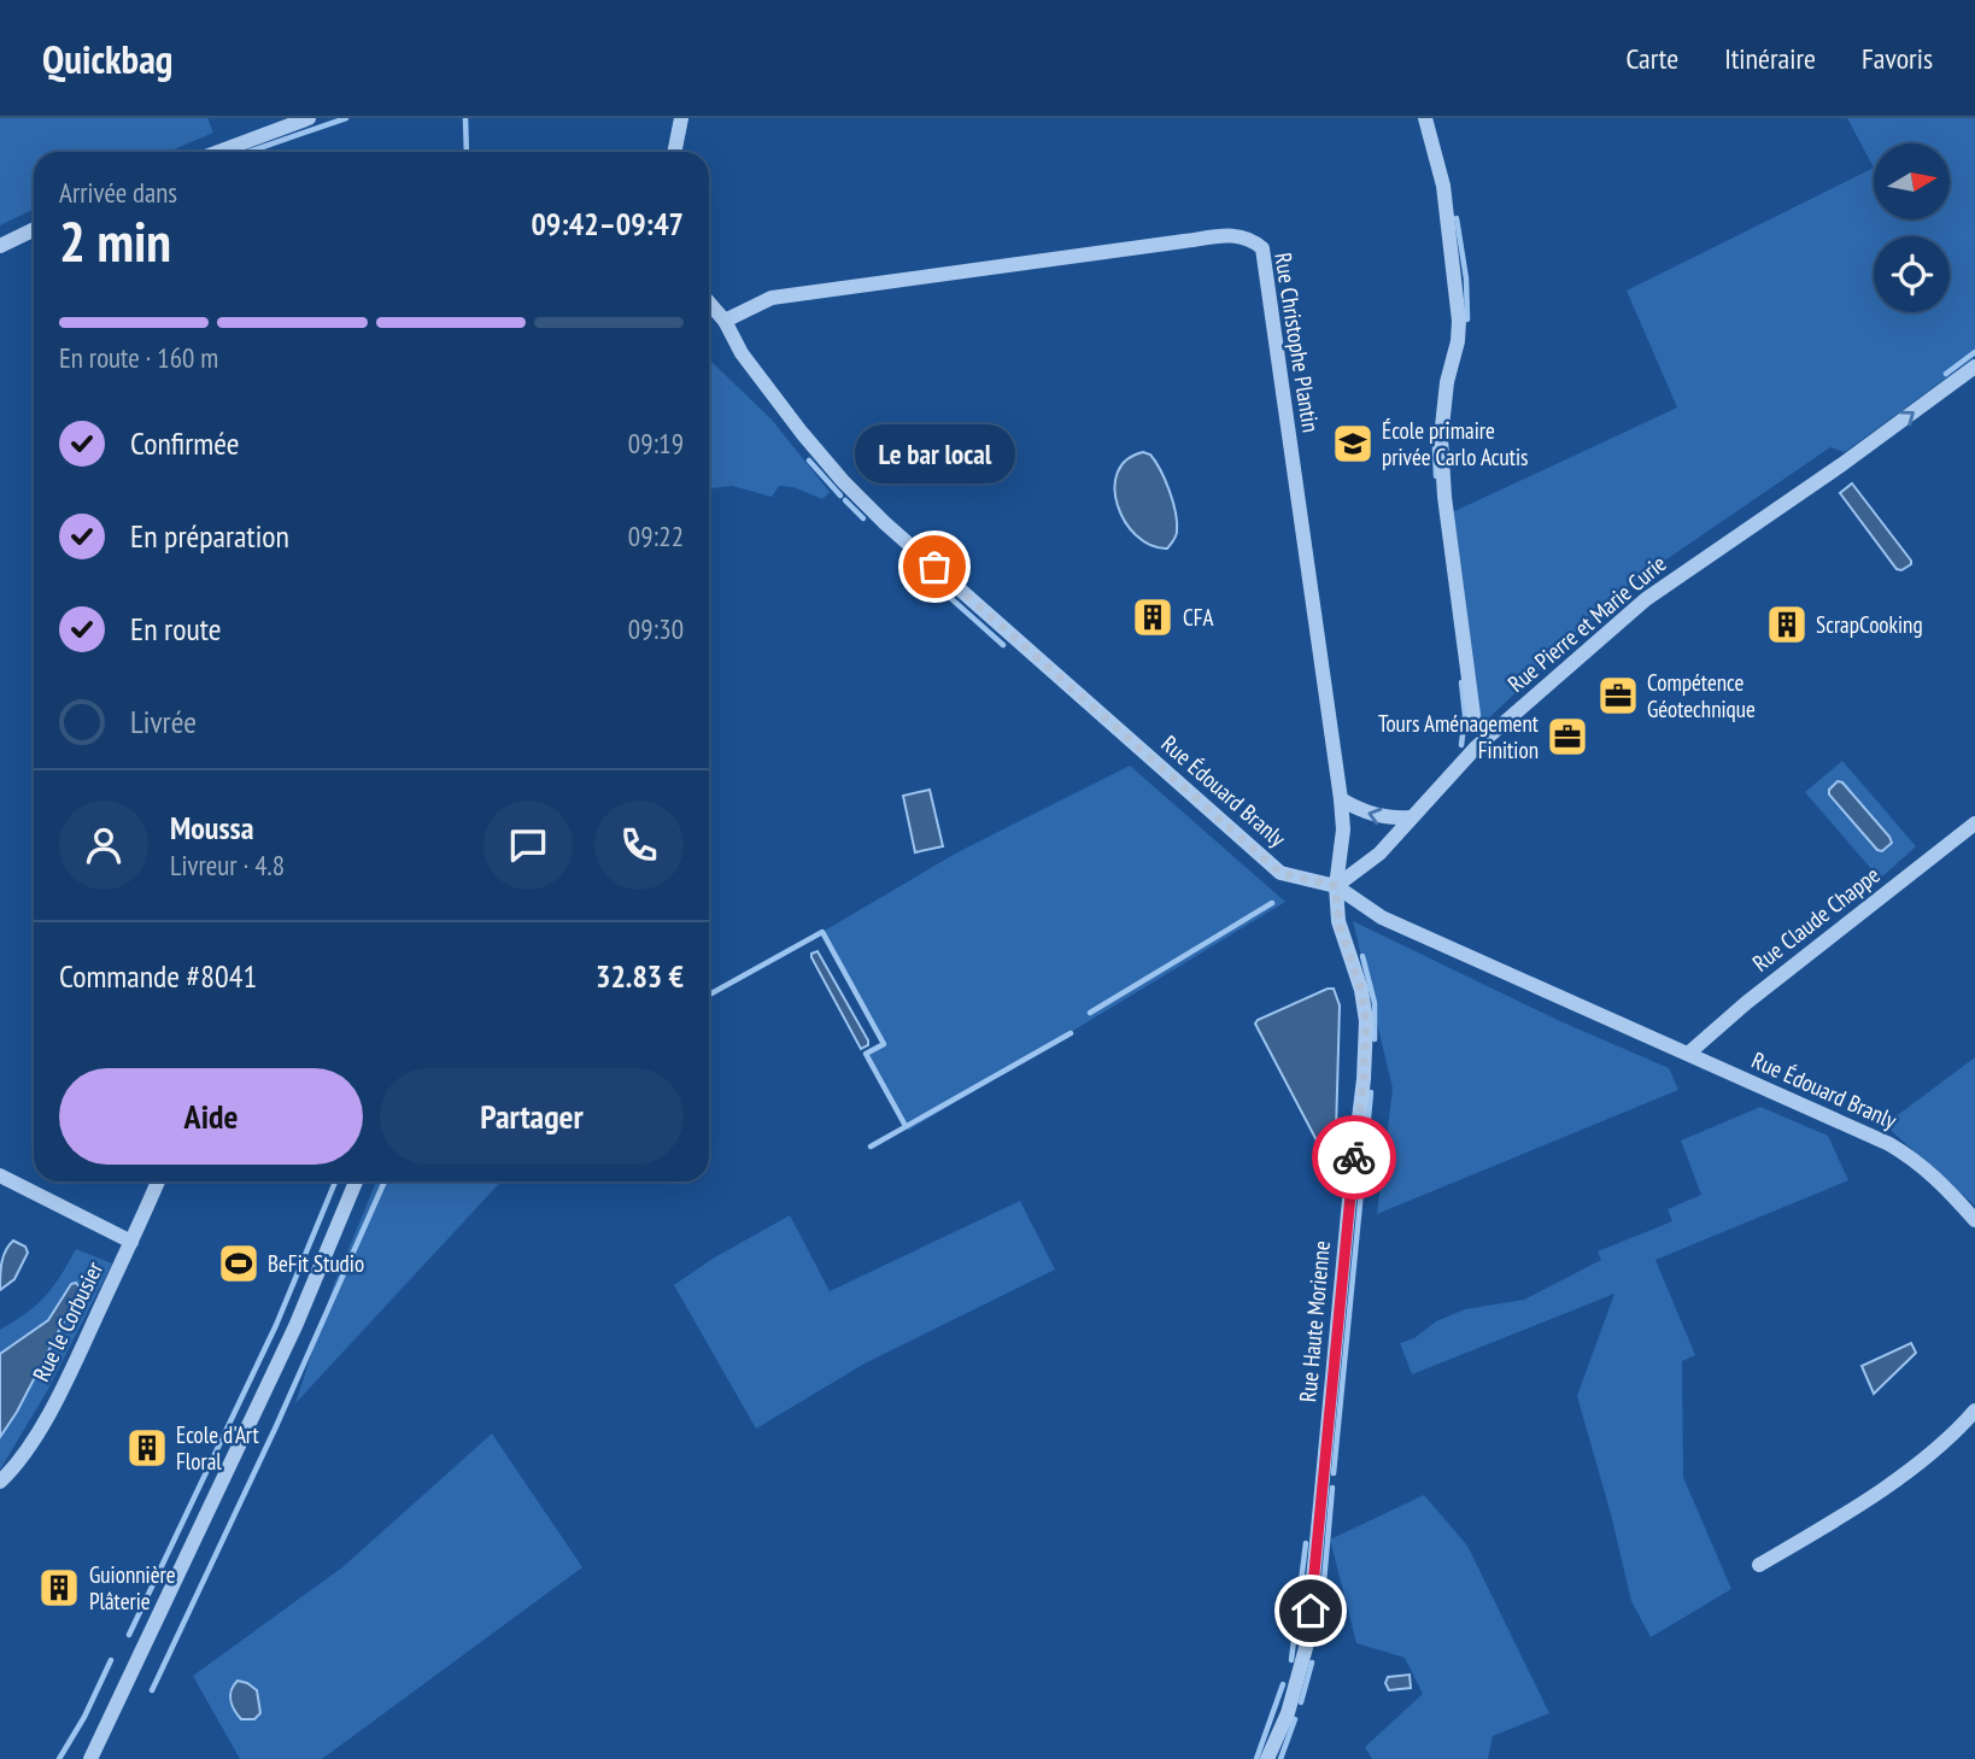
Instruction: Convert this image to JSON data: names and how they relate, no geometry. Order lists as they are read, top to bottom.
{
  "streets": {
    "street": [
      "Rue Christophe Plantin",
      "Rue Pierre et Marie Curie",
      "Rue Édouard Branly",
      "Rue Claude Chappe",
      "Rue le Corbusier",
      "Rue Haute Morienne"
    ]
  },
  "crossings": [
    ["Rue Christophe Plantin", "Rue Pierre et Marie Curie"],
    ["Rue Christophe Plantin", "Rue Édouard Branly"],
    ["Rue Christophe Plantin", "Rue Haute Morienne"],
    ["Rue Pierre et Marie Curie", "Rue Édouard Branly"],
    ["Rue Pierre et Marie Curie", "Rue Haute Morienne"],
    ["Rue Édouard Branly", "Rue Claude Chappe"],
    ["Rue Édouard Branly", "Rue Haute Morienne"]
  ],
  "one_way": ["Rue Pierre et Marie Curie"],
  "places": {
    "school or university": ["École primaire privée Carlo Acutis"],
    "other": ["Le bar local"],
    "building": [
      "CFA",
      "ScrapCooking",
      "Ecole d'Art Floral",
      "Guionnière Plâterie"
    ],
    "office": ["Compétence Géotechnique", "Tours Aménagement Finition"],
    "sports": ["BeFit Studio"]
  },
  "north": "right",
  "page": {
    "header": "Quickbag",
    "nav": ["Carte", "Itinéraire", "Favoris"],
    "heading": ["2 min", "Arrivée dans", "09:42–09:47"],
    "panel": [
      "Moussa",
      "Livreur · 4.8",
      "Commande #8041",
      "32.83 €"
    ],
    "bar": "En route · 160 m",
    "list": [
      ["Confirmée", "09:19"],
      ["En préparation", "09:22"],
      ["En route", "09:30"],
      "Livrée"
    ],
    "bubble": "Le bar local",
    "buttons": ["Aide", "Partager"]
  }
}
